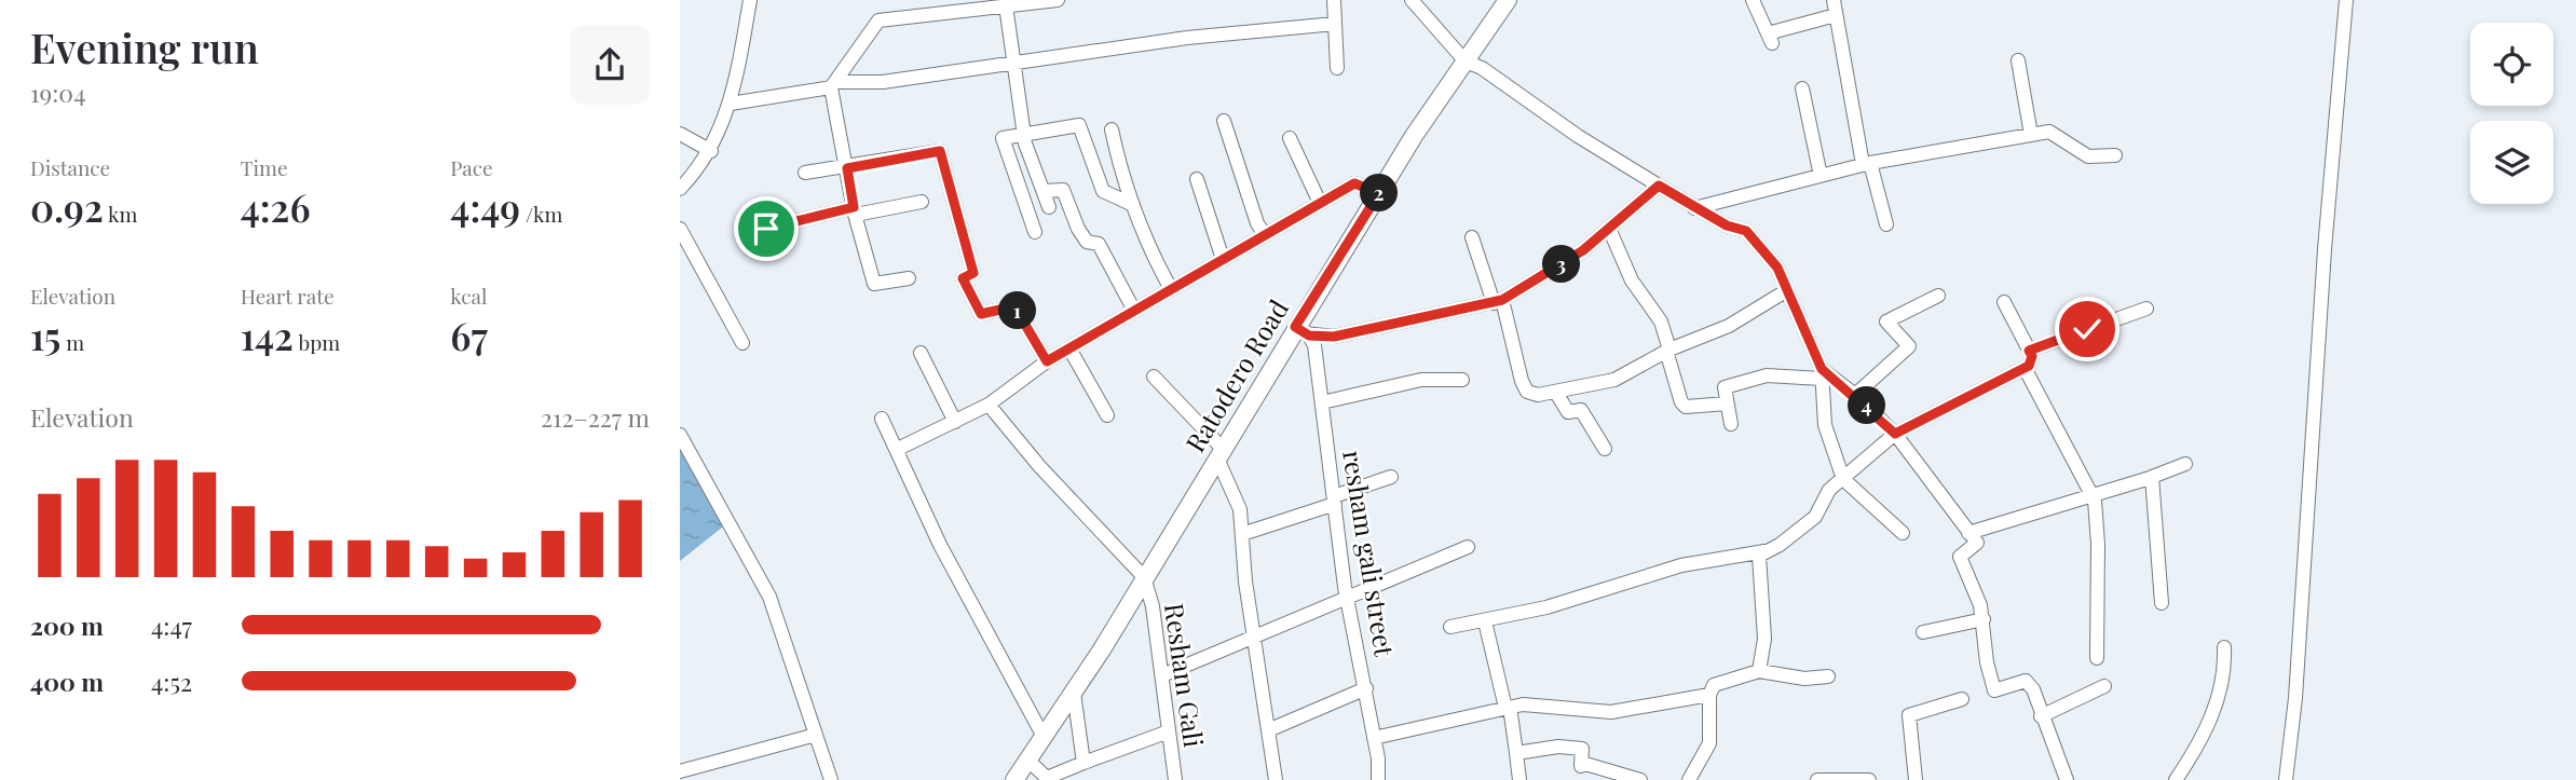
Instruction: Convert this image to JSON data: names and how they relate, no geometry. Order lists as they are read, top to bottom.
{
  "streets": {
    "main road": ["Ratodero Road"],
    "street": ["resham gali street", "Resham Gali"]
  },
  "crossings": [
    ["Ratodero Road", "resham gali street"],
    ["Ratodero Road", "Resham Gali"]
  ],
  "page": {
    "heading": ["Evening run", "19:04"],
    "stats": [
      ["Distance", "0.92 km"],
      ["Time", "4:26"],
      ["Pace", "4:49 /km"],
      ["Elevation", "15 m"],
      ["Heart rate", "142 bpm"],
      ["kcal", "67"]
    ],
    "pins": [
      "2",
      "3",
      "1",
      "4"
    ],
    "chart": ["Elevation", "212–227 m"],
    "list": [
      {
        "name": "200 m",
        "note": "4:47"
      },
      {
        "name": "400 m",
        "note": "4:52"
      }
    ]
  }
}
